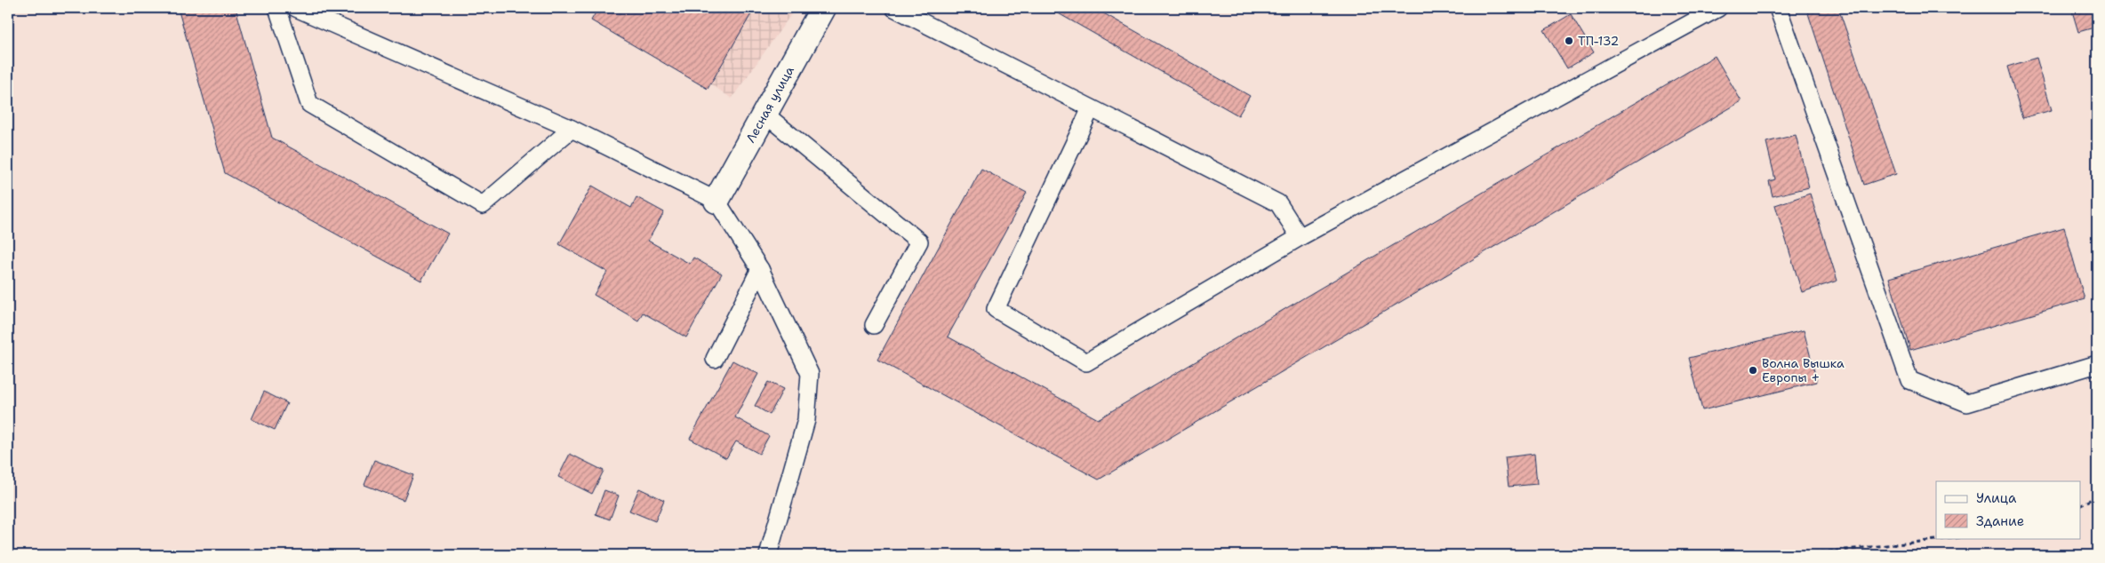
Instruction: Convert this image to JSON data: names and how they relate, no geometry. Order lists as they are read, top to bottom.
{
  "streets": {
    "street": ["Лесная улица"]
  },
  "places": ["ТП-132", "Волна Вышка Европы +"],
  "legend": ["Улица", "Здание"]
}
